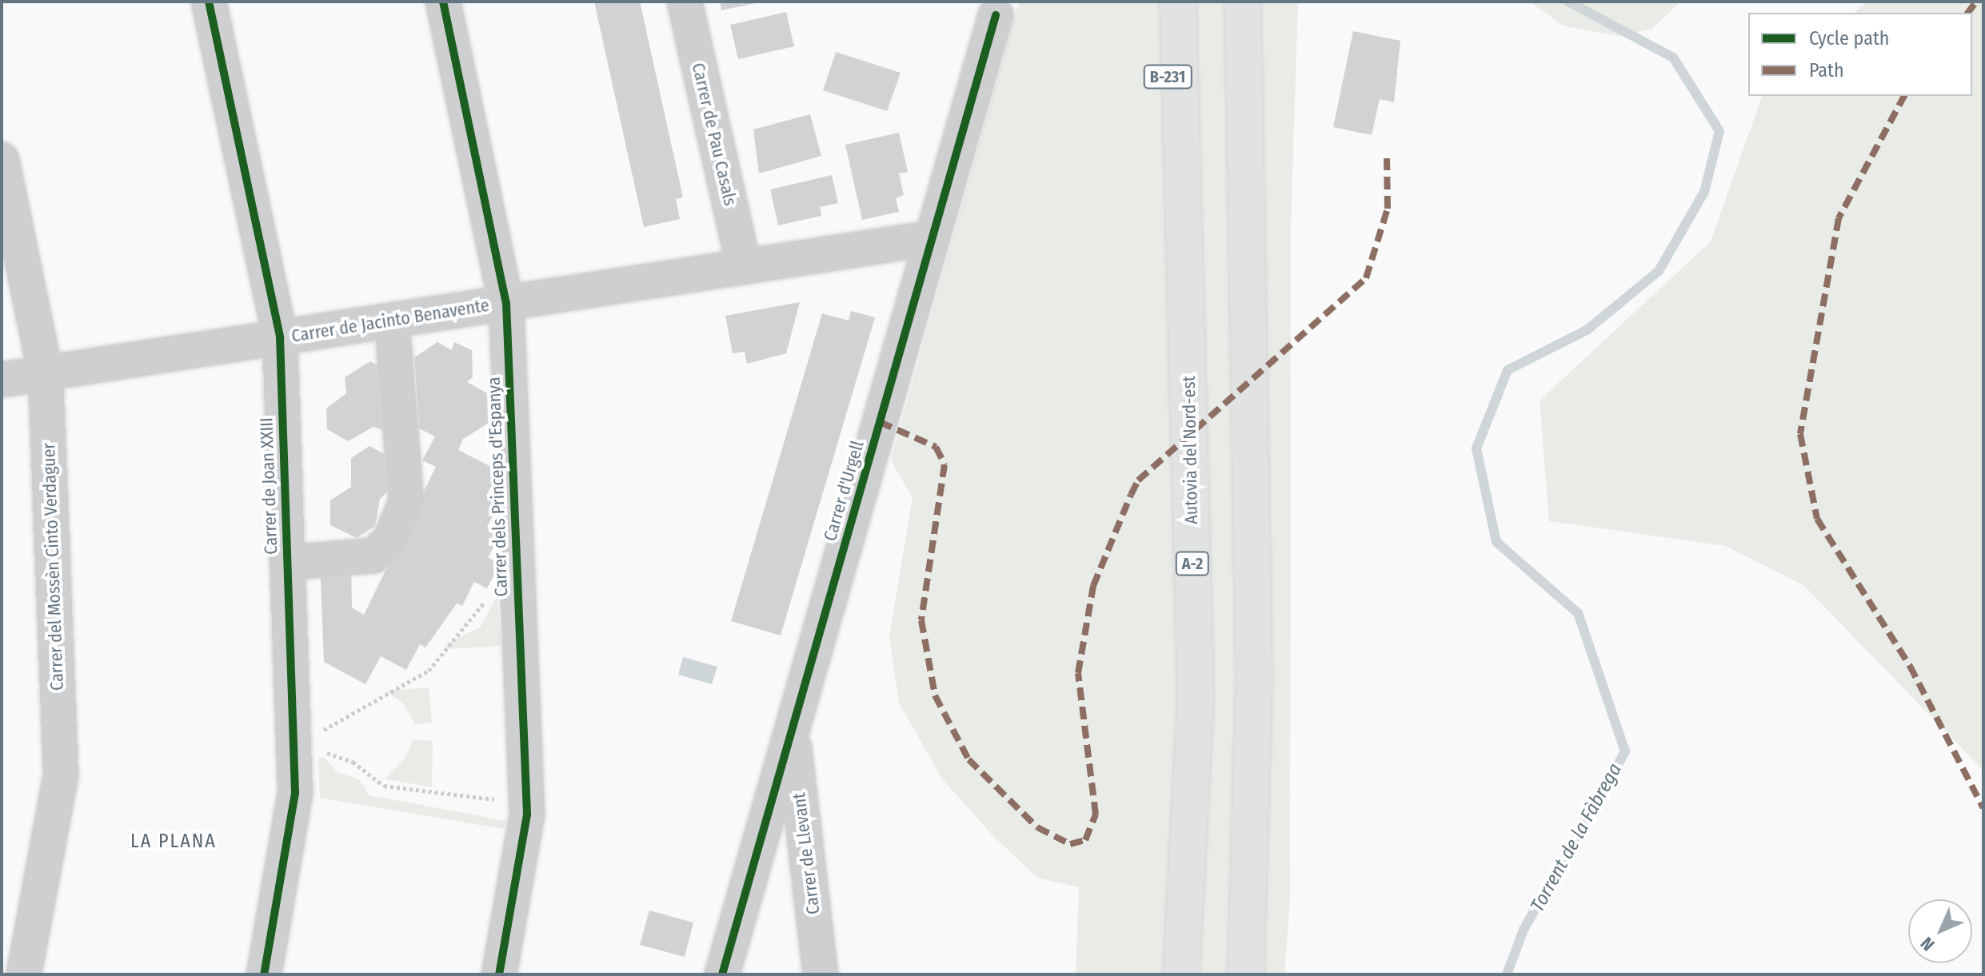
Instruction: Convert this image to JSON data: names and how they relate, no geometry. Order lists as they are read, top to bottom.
{
  "streets": {
    "highway": ["B-231", "Autovia del Nord-est", "A-2"],
    "street": [
      "Carrer de Pau Casals",
      "Carrer de Jacinto Benavente",
      "Carrer de Joan XXIII",
      "Carrer dels Princeps d'Espanya",
      "Carrer d'Urgell",
      "Carrer del Mossèn Cinto Verdaguer",
      "Carrer de Llevant"
    ]
  },
  "crossings": [
    ["B-231", "Autovia del Nord-est"],
    ["Carrer de Pau Casals", "Carrer de Jacinto Benavente"],
    ["Carrer de Jacinto Benavente", "Carrer de Joan XXIII"],
    ["Carrer de Jacinto Benavente", "Carrer dels Princeps d'Espanya"],
    ["Carrer de Jacinto Benavente", "Carrer d'Urgell"],
    ["Carrer de Jacinto Benavente", "Carrer del Mossèn Cinto Verdaguer"],
    ["Carrer d'Urgell", "Carrer de Llevant"]
  ],
  "districts": ["LA PLANA"],
  "water": ["Torrent de la Fàbrega"],
  "legend": ["Cycle path", "Path"],
  "north": "bottom left"
}
